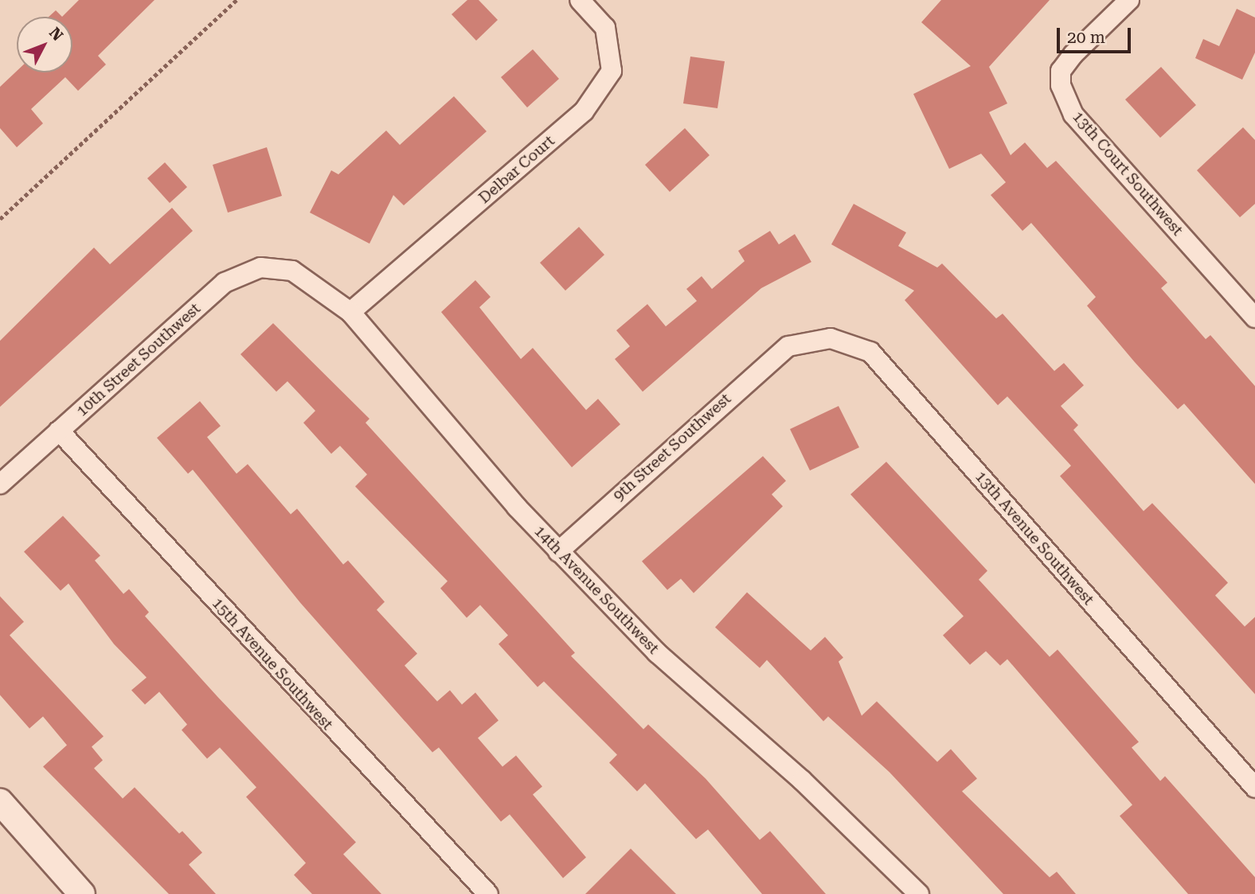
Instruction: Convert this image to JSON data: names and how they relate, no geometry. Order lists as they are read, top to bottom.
{
  "streets": {
    "street": [
      "Delbar Court",
      "13th Court Southwest",
      "10th Street Southwest",
      "9th Street Southwest",
      "13th Avenue Southwest",
      "14th Avenue Southwest",
      "15th Avenue Southwest"
    ]
  },
  "crossings": [
    ["Delbar Court", "14th Avenue Southwest"],
    ["10th Street Southwest", "14th Avenue Southwest"],
    ["10th Street Southwest", "15th Avenue Southwest"],
    ["9th Street Southwest", "13th Avenue Southwest"],
    ["9th Street Southwest", "14th Avenue Southwest"]
  ],
  "scale_bar": "20 m",
  "north": "top right"
}
